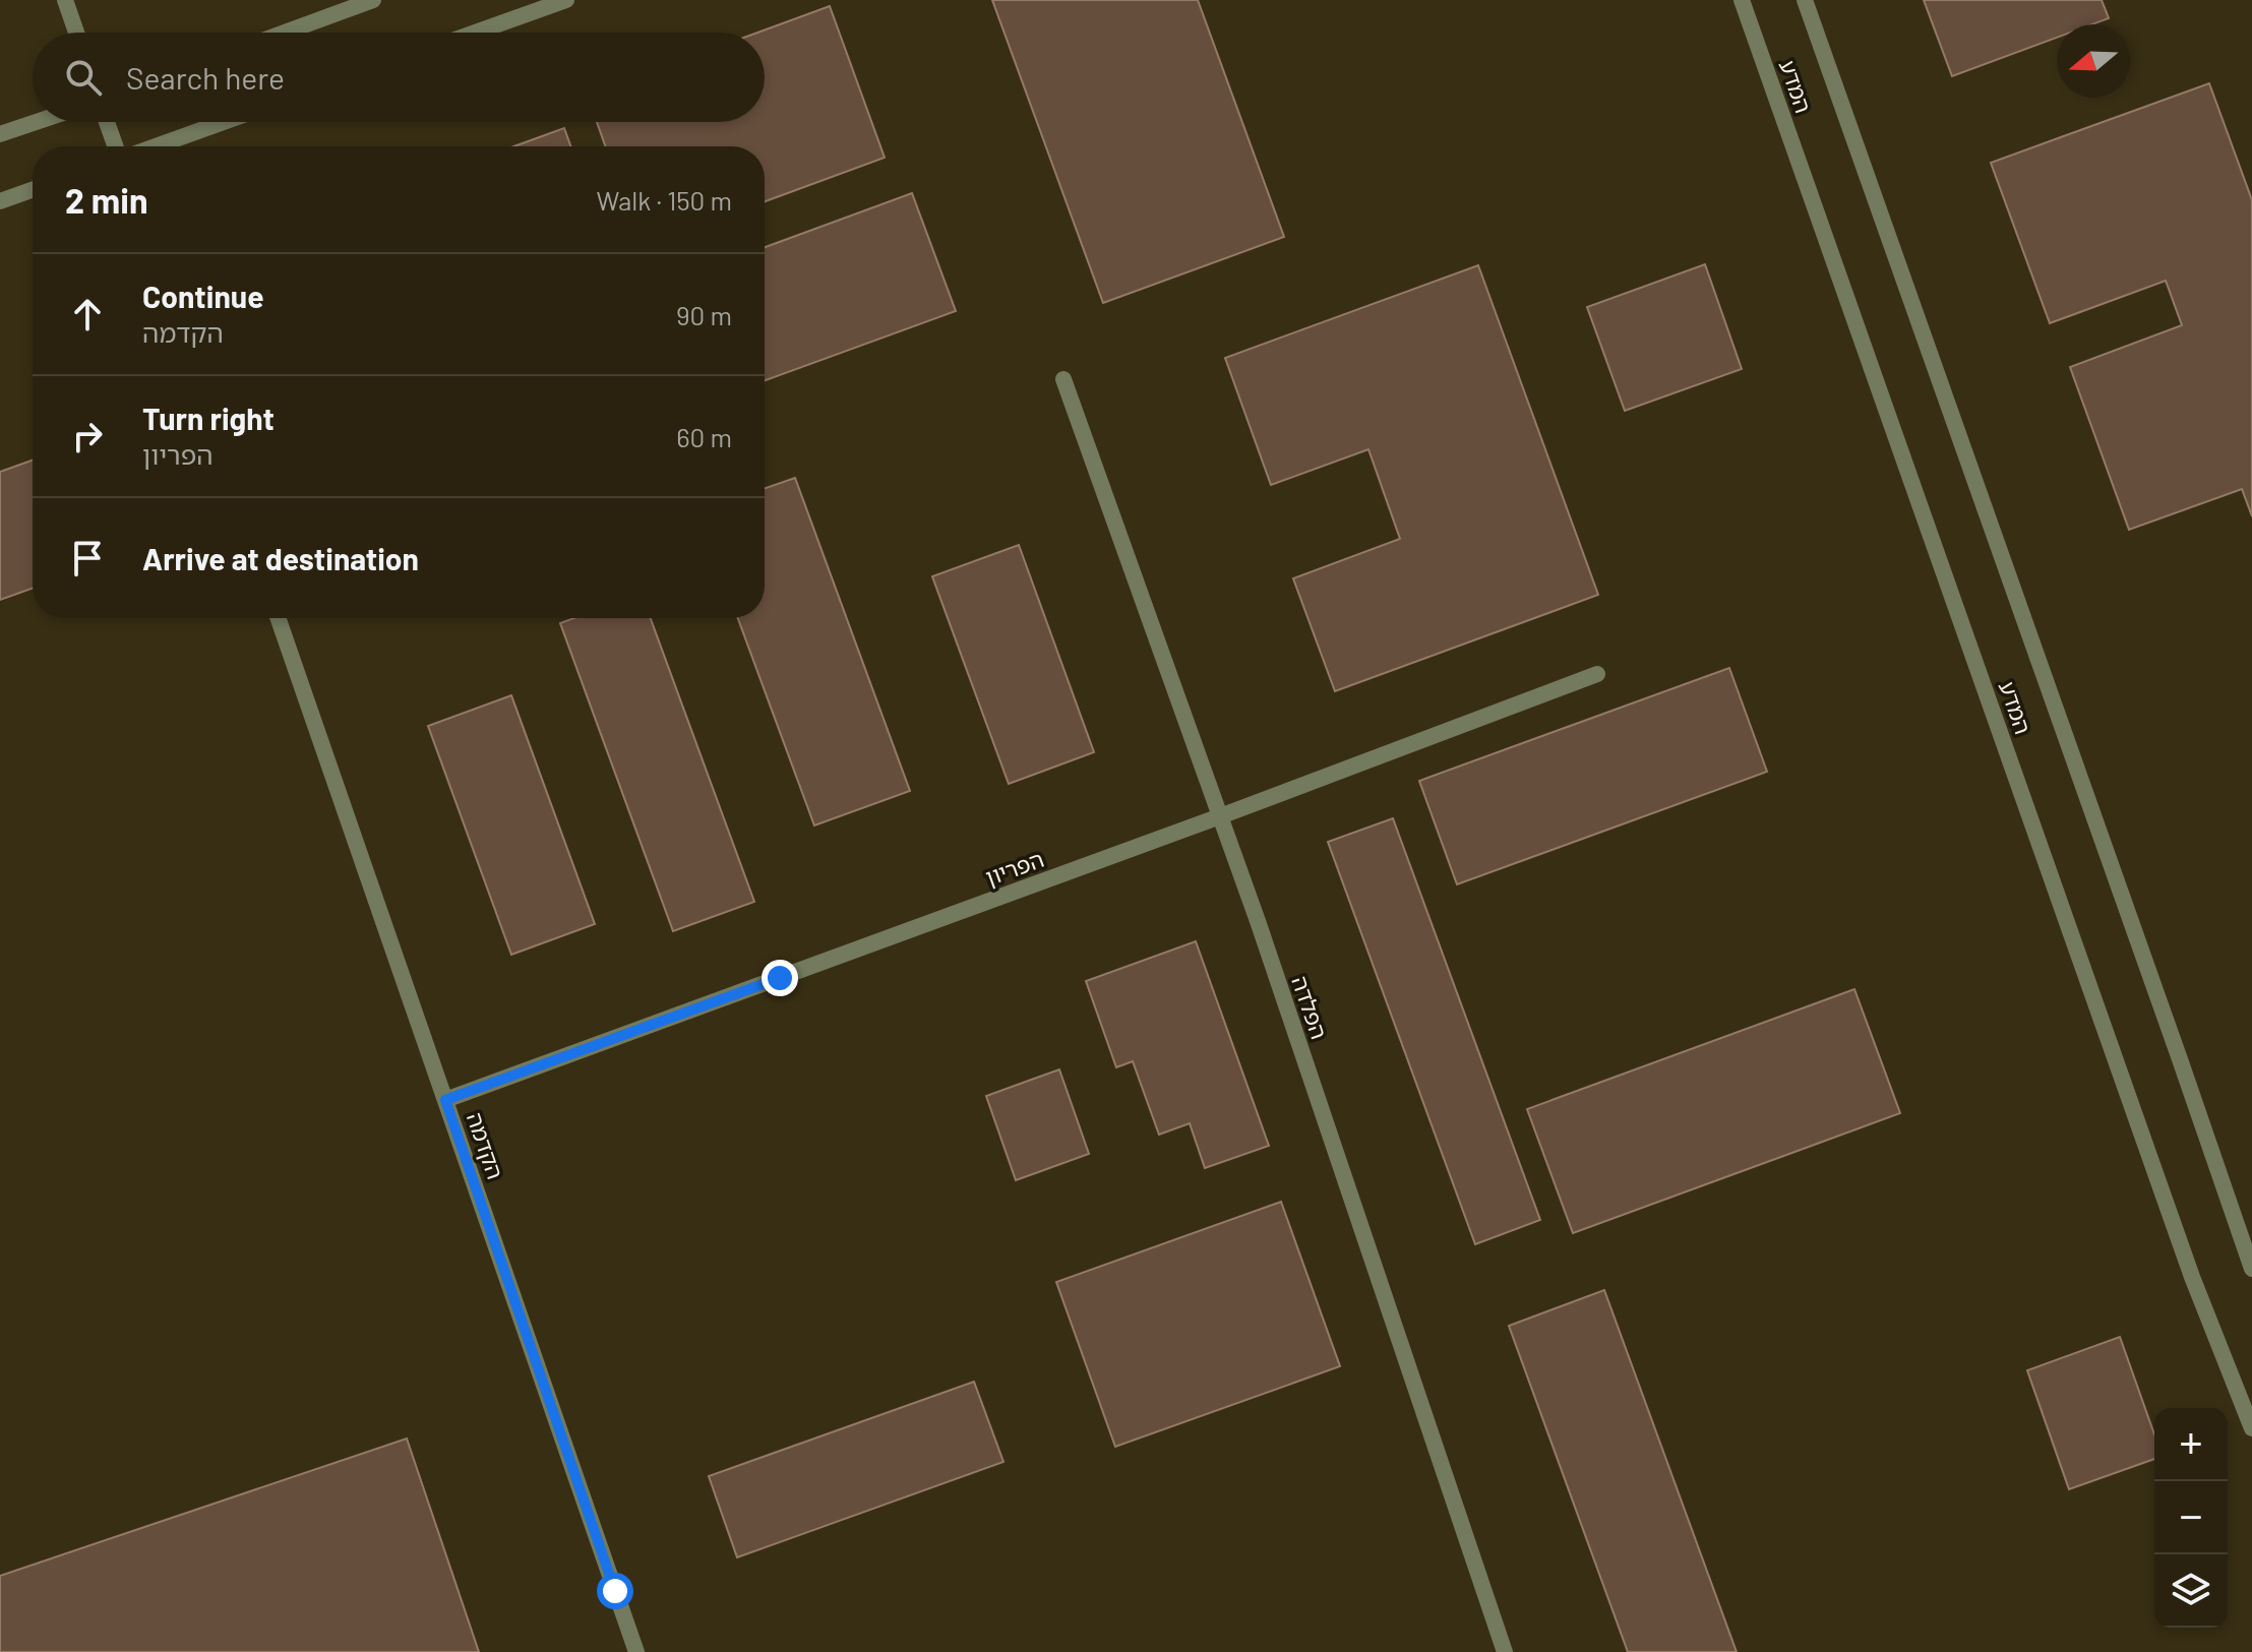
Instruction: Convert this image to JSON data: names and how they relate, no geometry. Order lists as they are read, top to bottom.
{
  "streets": {
    "street": [
      "המדע",
      "הפריון",
      "הפלדה",
      "הקדמה"
    ]
  },
  "crossings": [
    ["הפריון", "הפלדה"],
    ["הפריון", "הקדמה"]
  ],
  "north": "left",
  "page": {
    "search": "Search here",
    "heading": ["2 min", "Walk · 150 m"],
    "list": [
      ["Continue", "הקדמה", "90 m"],
      ["Turn right", "הפריון", "60 m"],
      "Arrive at destination"
    ],
    "map_buttons": ["+", "−"]
  }
}
